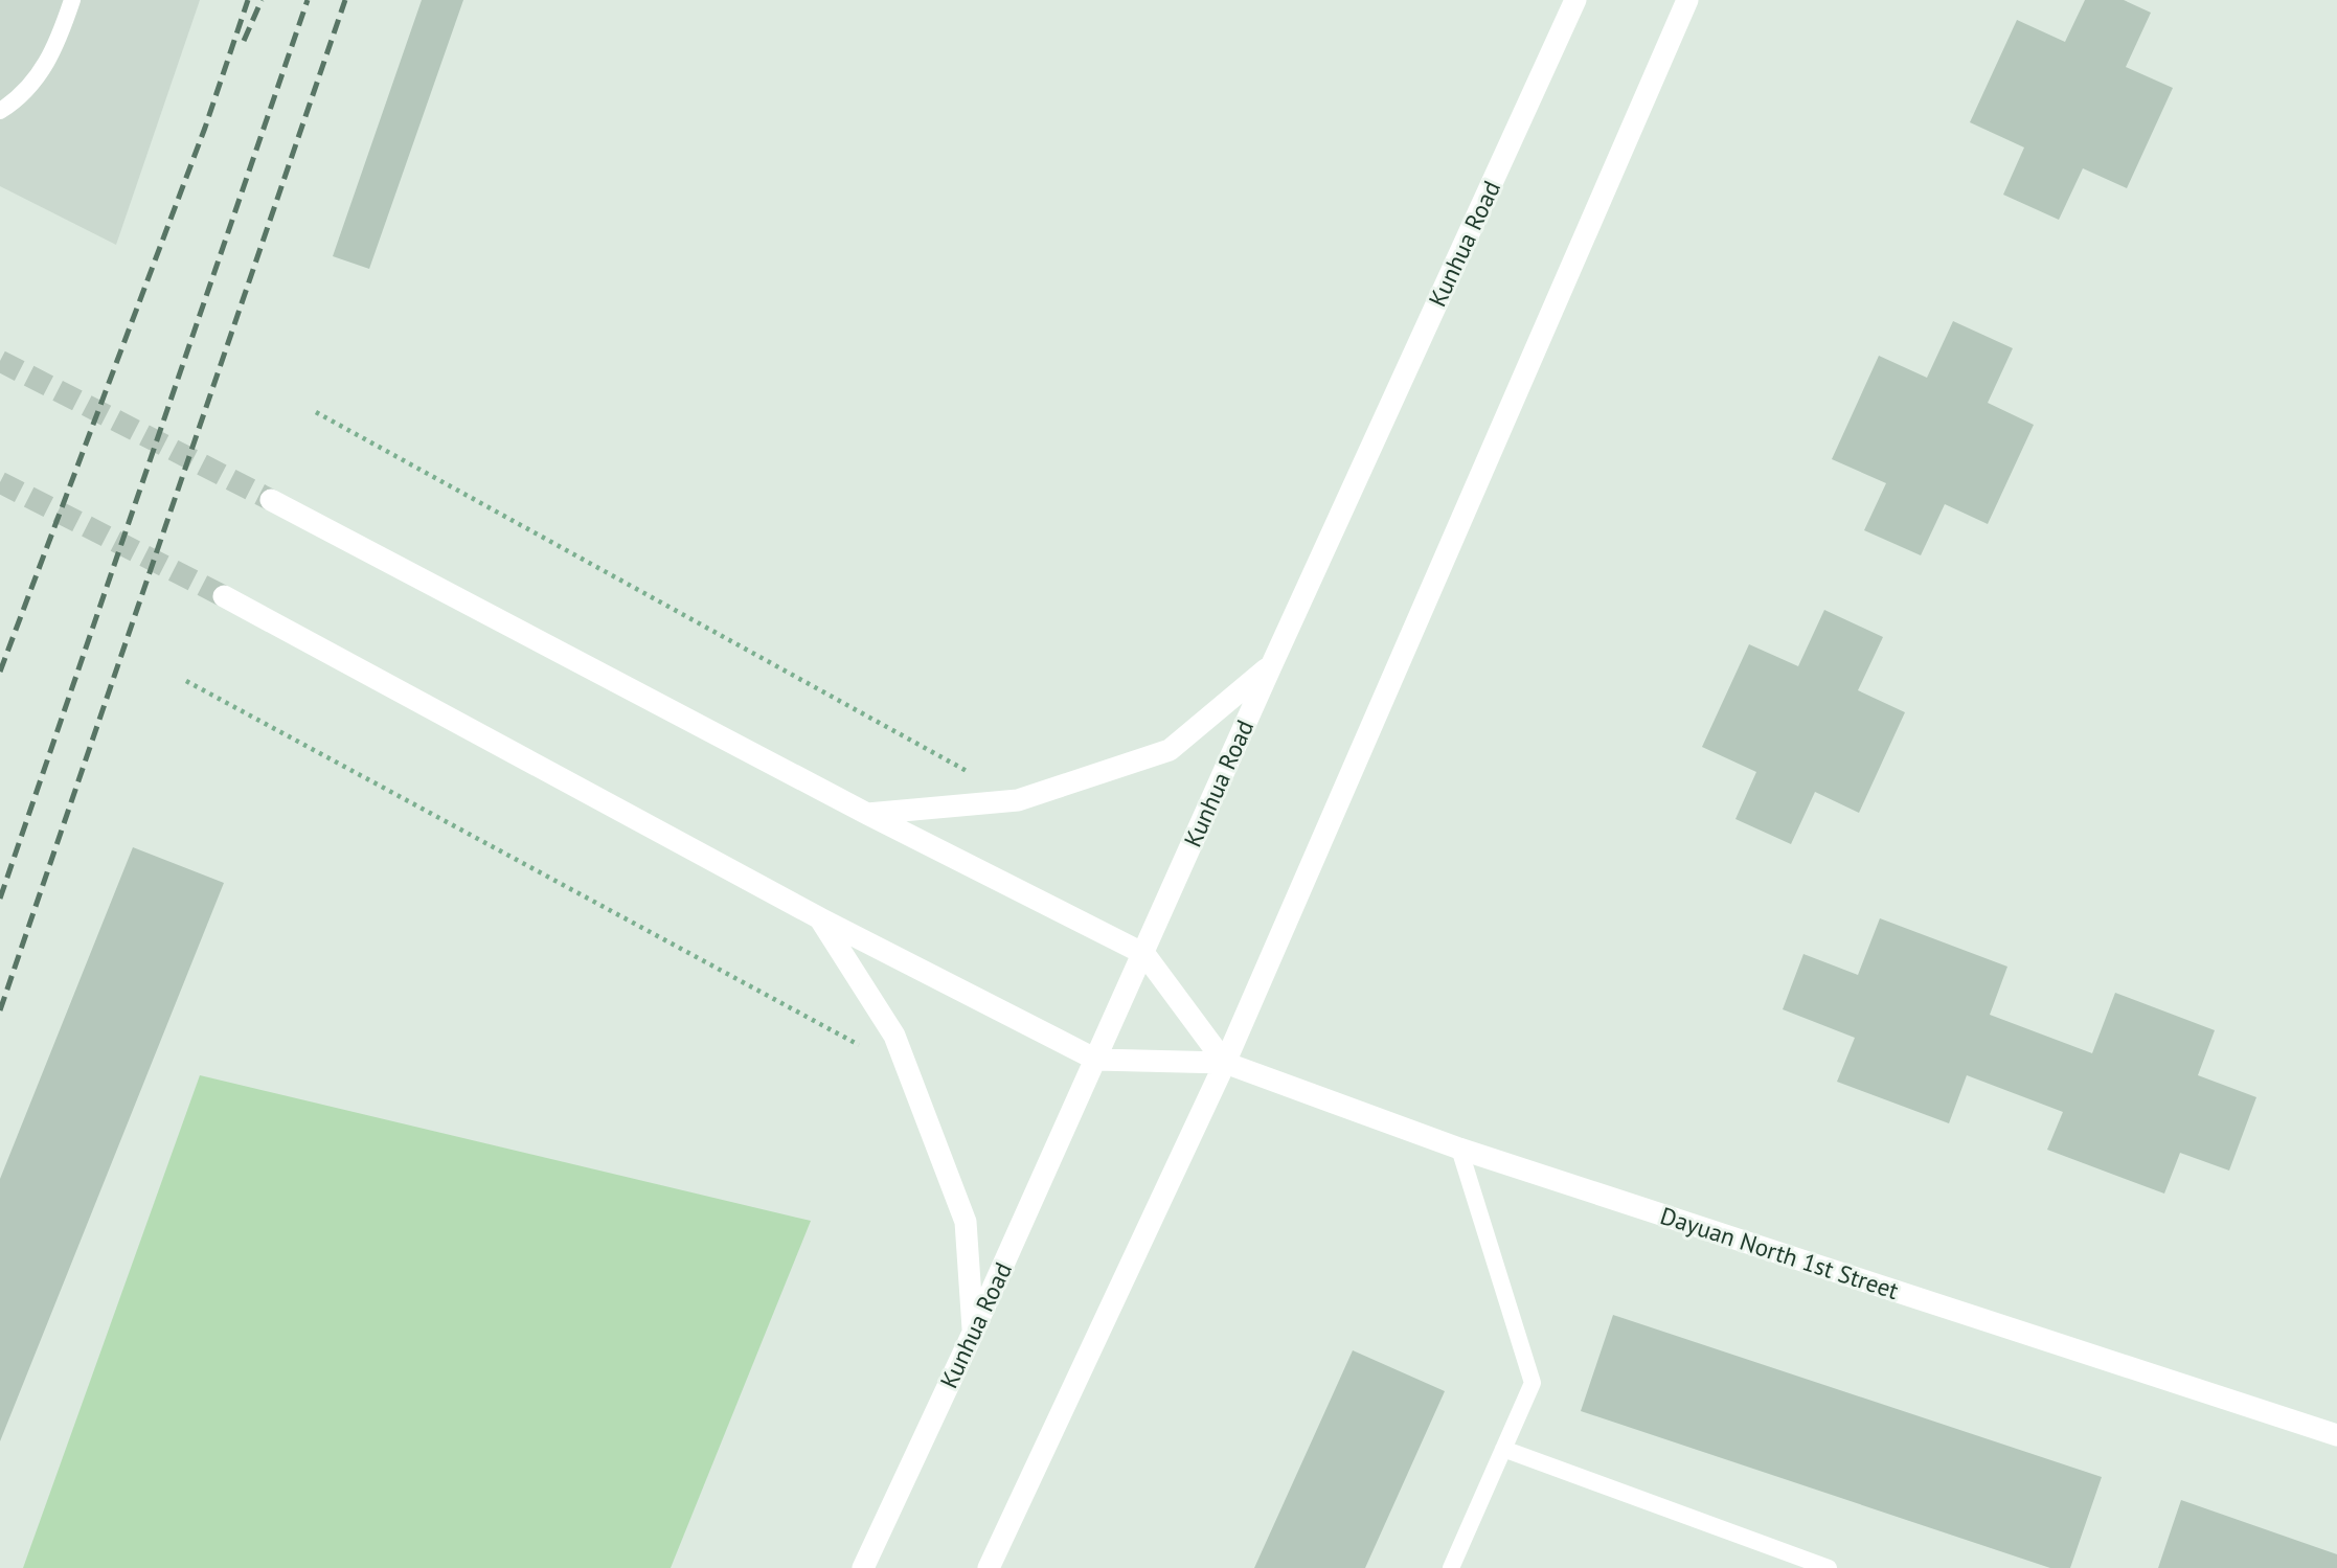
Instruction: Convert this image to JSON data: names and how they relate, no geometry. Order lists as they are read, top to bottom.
{
  "streets": {
    "main road": ["Kunhua Road", "Dayuan North 1st Street"]
  }
}
